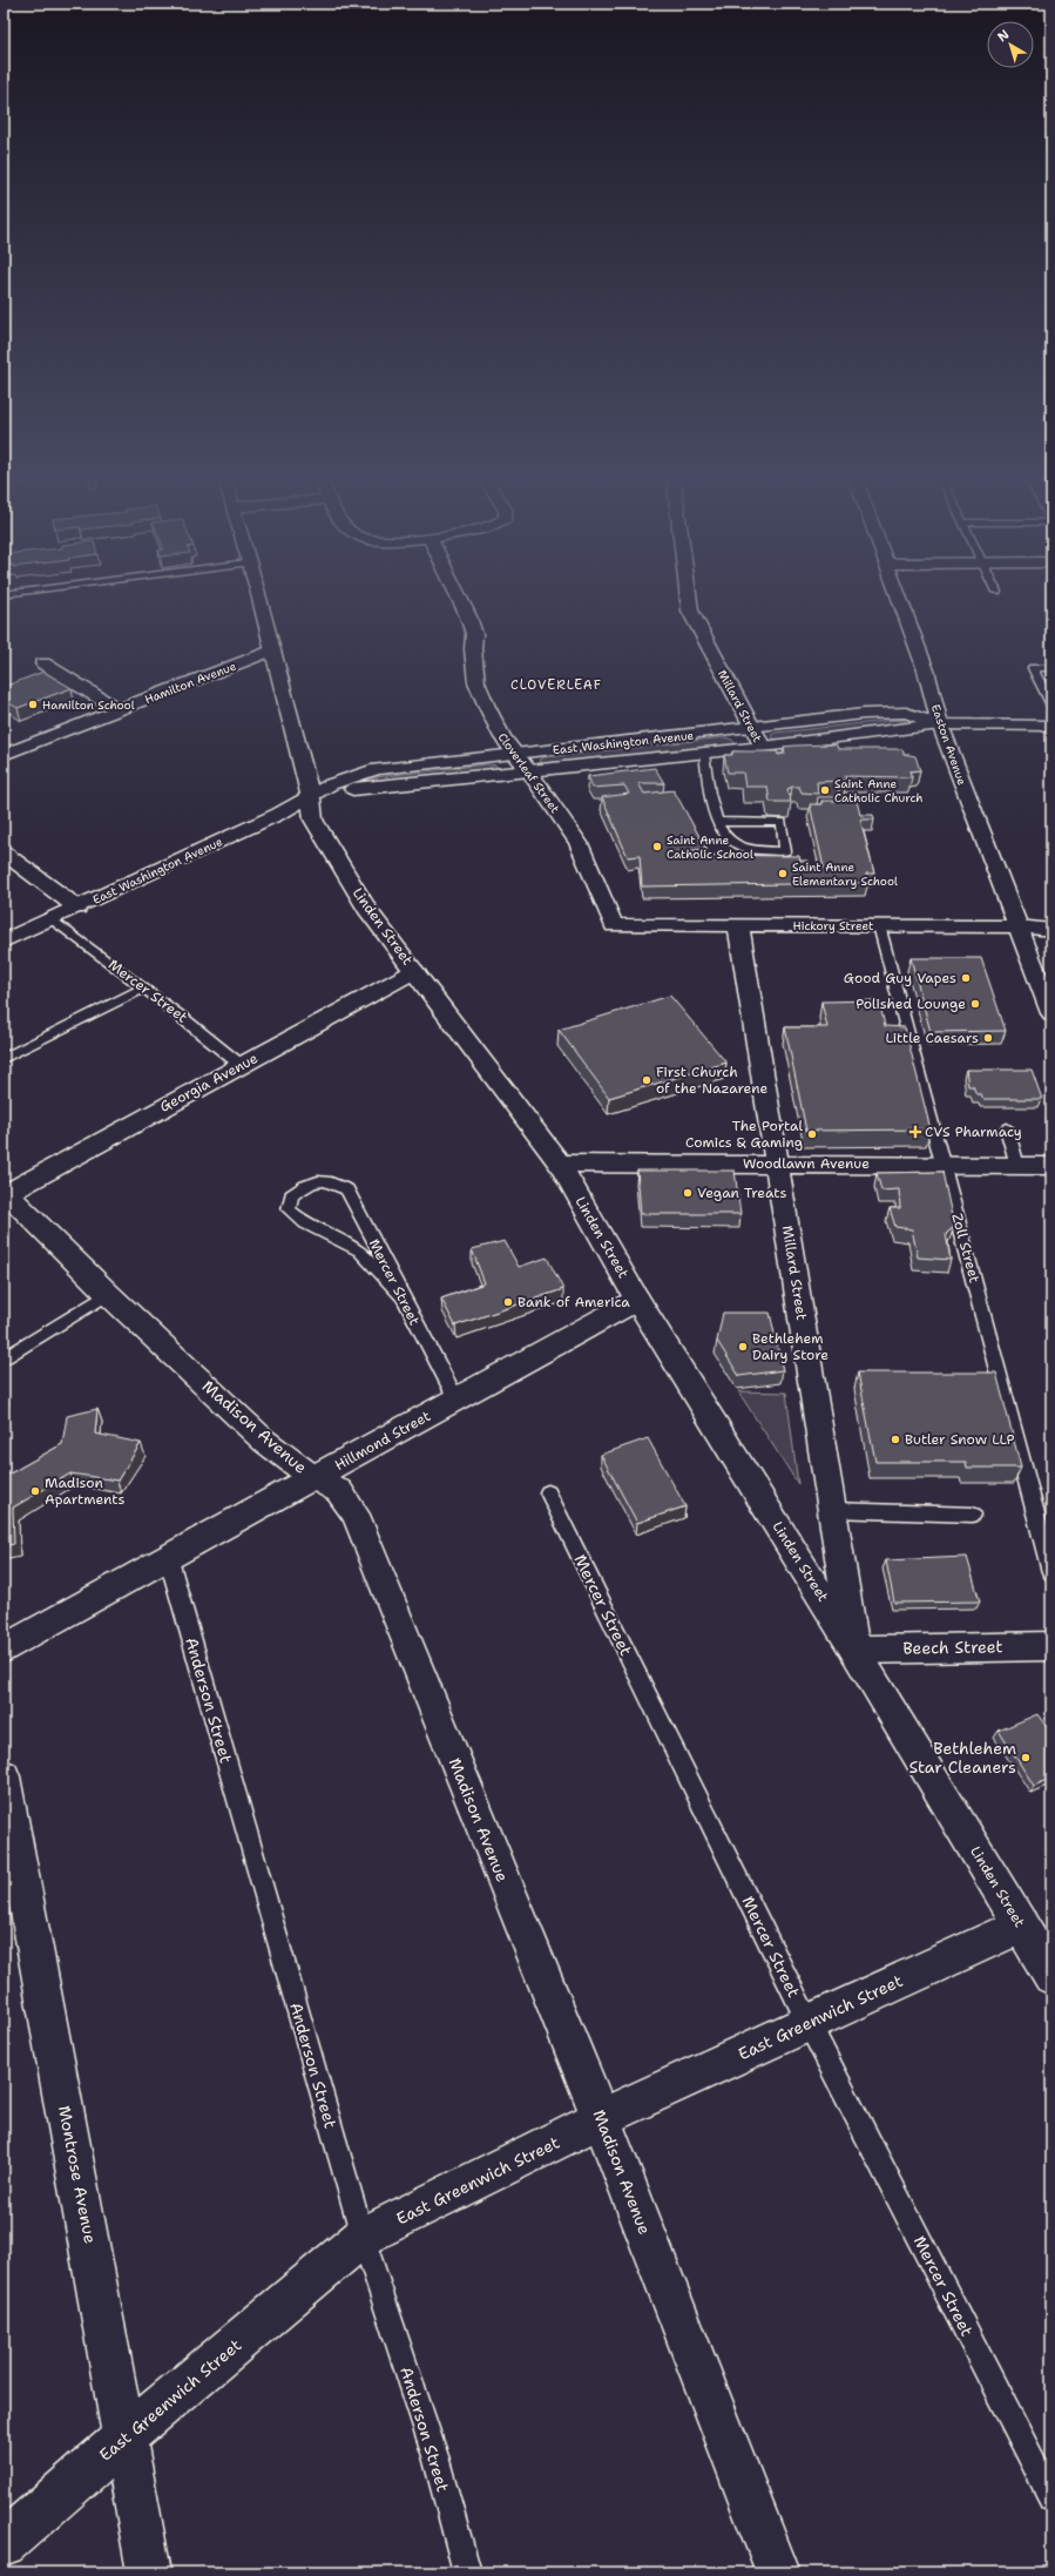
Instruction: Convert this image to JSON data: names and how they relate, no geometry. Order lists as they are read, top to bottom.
{
  "streets": {
    "street": [
      "Hamilton Avenue",
      "Millard Street",
      "East Washington Avenue",
      "Easton Avenue",
      "Cloverleaf Street",
      "Hickory Street",
      "Linden Street",
      "Georgia Avenue",
      "Woodlawn Avenue",
      "Madison Avenue",
      "Hillmond Street",
      "Beech Street",
      "East Greenwich Street",
      "Montrose Avenue"
    ],
    "lane": ["Mercer Street", "Zoll Street", "Anderson Street"]
  },
  "crossings": [
    ["Hamilton Avenue", "Linden Street"],
    ["Millard Street", "East Washington Avenue"],
    ["Millard Street", "Hickory Street"],
    ["Millard Street", "Linden Street"],
    ["Millard Street", "Woodlawn Avenue"],
    ["Millard Street", "Beech Street"],
    ["East Washington Avenue", "Easton Avenue"],
    ["East Washington Avenue", "Cloverleaf Street"],
    ["East Washington Avenue", "Linden Street"],
    ["East Washington Avenue", "Mercer Street"],
    ["Easton Avenue", "Hickory Street"],
    ["Cloverleaf Street", "Hickory Street"],
    ["Hickory Street", "Zoll Street"],
    ["Linden Street", "Georgia Avenue"],
    ["Linden Street", "Woodlawn Avenue"],
    ["Linden Street", "Hillmond Street"],
    ["Linden Street", "Beech Street"],
    ["Linden Street", "East Greenwich Street"],
    ["Mercer Street", "Georgia Avenue"],
    ["Mercer Street", "Hillmond Street"],
    ["Mercer Street", "East Greenwich Street"],
    ["Georgia Avenue", "Madison Avenue"],
    ["Woodlawn Avenue", "Zoll Street"],
    ["Madison Avenue", "Hillmond Street"],
    ["Madison Avenue", "East Greenwich Street"],
    ["Hillmond Street", "Anderson Street"],
    ["Anderson Street", "East Greenwich Street"],
    ["East Greenwich Street", "Montrose Avenue"]
  ],
  "districts": ["CLOVERLEAF"],
  "places": {
    "other": [
      "Hamilton School",
      "Saint Anne Catholic Church",
      "Saint Anne Catholic School",
      "Saint Anne Elementary School",
      "Good Guy Vapes",
      "Polished Lounge",
      "Little Caesars",
      "First Church of the Nazarene",
      "The Portal Comics & Gaming",
      "Vegan Treats",
      "Bank of America",
      "Bethlehem Dairy Store",
      "Butler Snow LLP",
      "Madison Apartments",
      "Bethlehem Star Cleaners"
    ],
    "health": ["CVS Pharmacy"]
  },
  "north": "top left"
}
